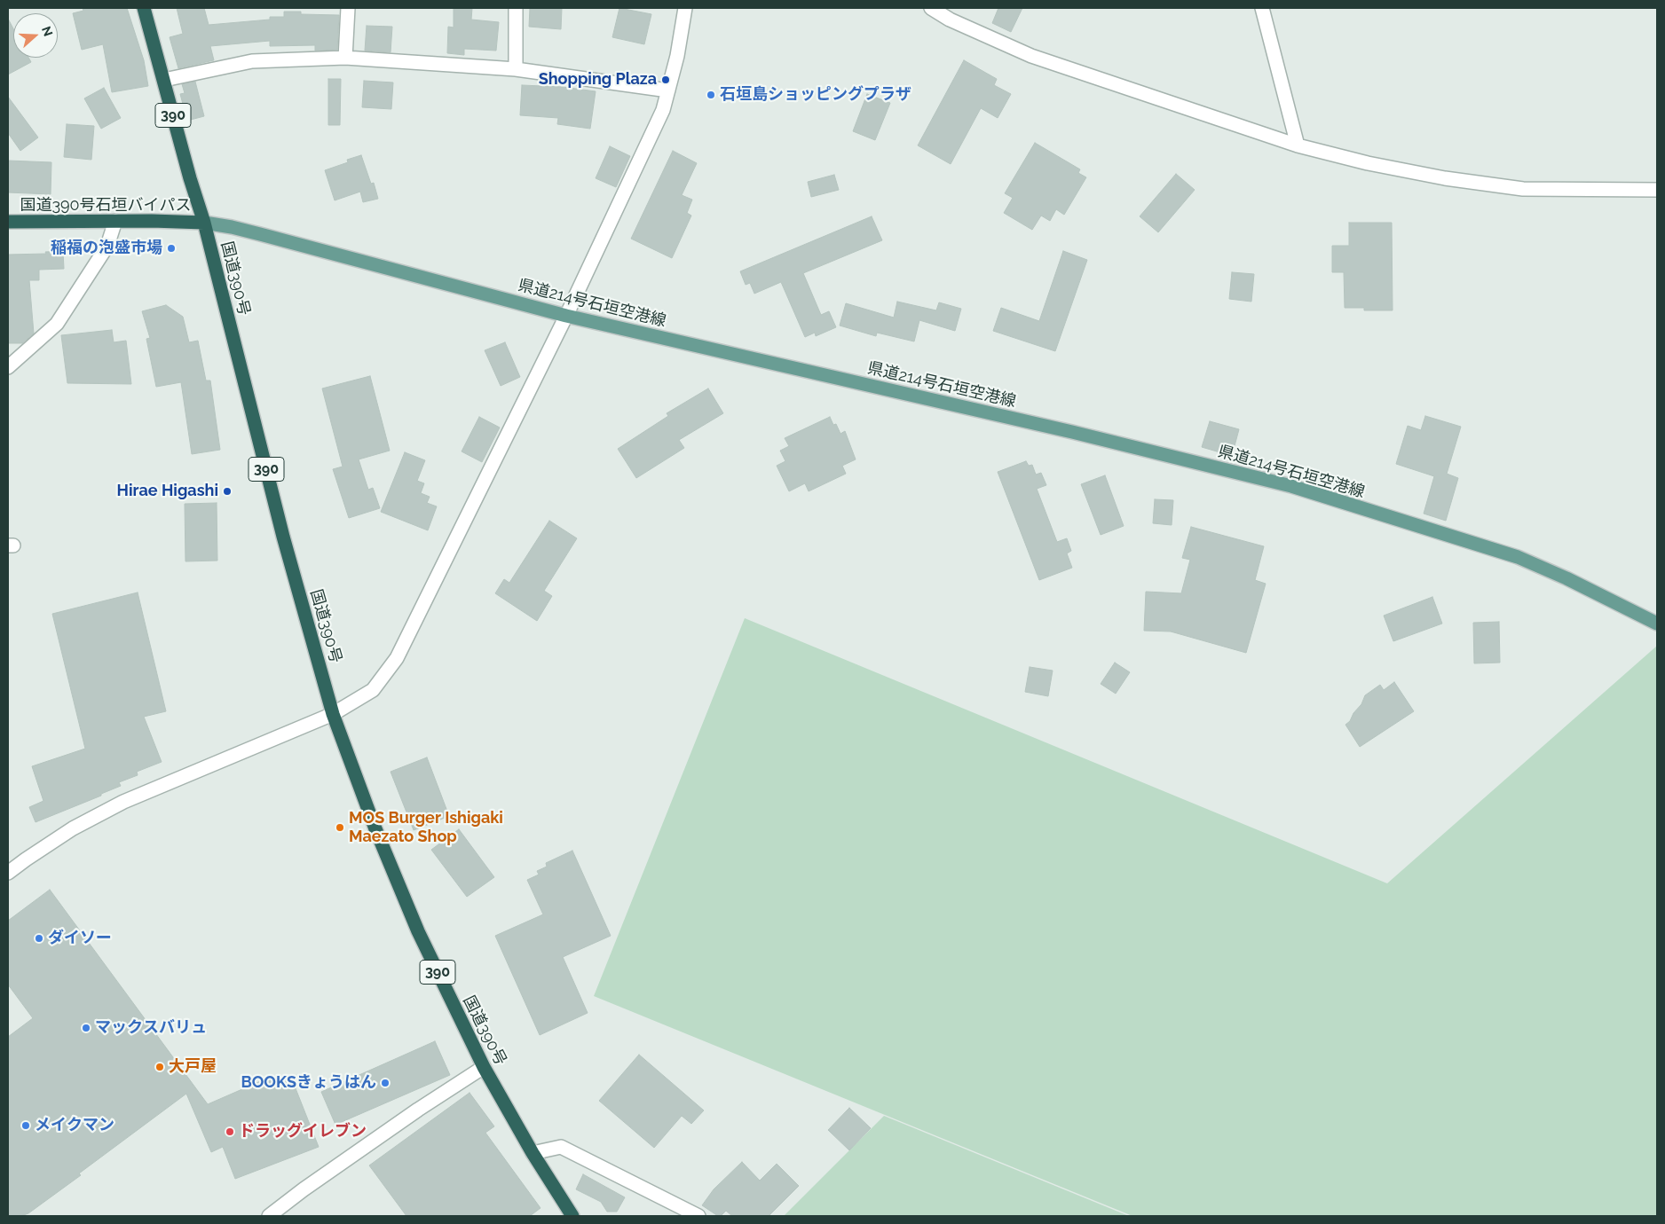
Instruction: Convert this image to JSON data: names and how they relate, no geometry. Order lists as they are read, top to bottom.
{
  "streets": {
    "highway": ["390", "国道390号石垣バイパス", "国道390号"],
    "main road": ["県道214号石垣空港線"]
  },
  "crossings": [
    ["国道390号石垣バイパス", "国道390号"],
    ["国道390号石垣バイパス", "県道214号石垣空港線"],
    ["国道390号", "県道214号石垣空港線"]
  ],
  "places": [
    "Shopping Plaza",
    "石垣島ショッピングプラザ",
    "稲福の泡盛市場",
    "Hirae Higashi",
    "MOS Burger Ishigaki Maezato Shop",
    "ダイソー",
    "マックスバリュ",
    "大戸屋",
    "BOOKSきょうはん",
    "メイクマン",
    "ドラッグイレブン"
  ],
  "north": "right"
}
